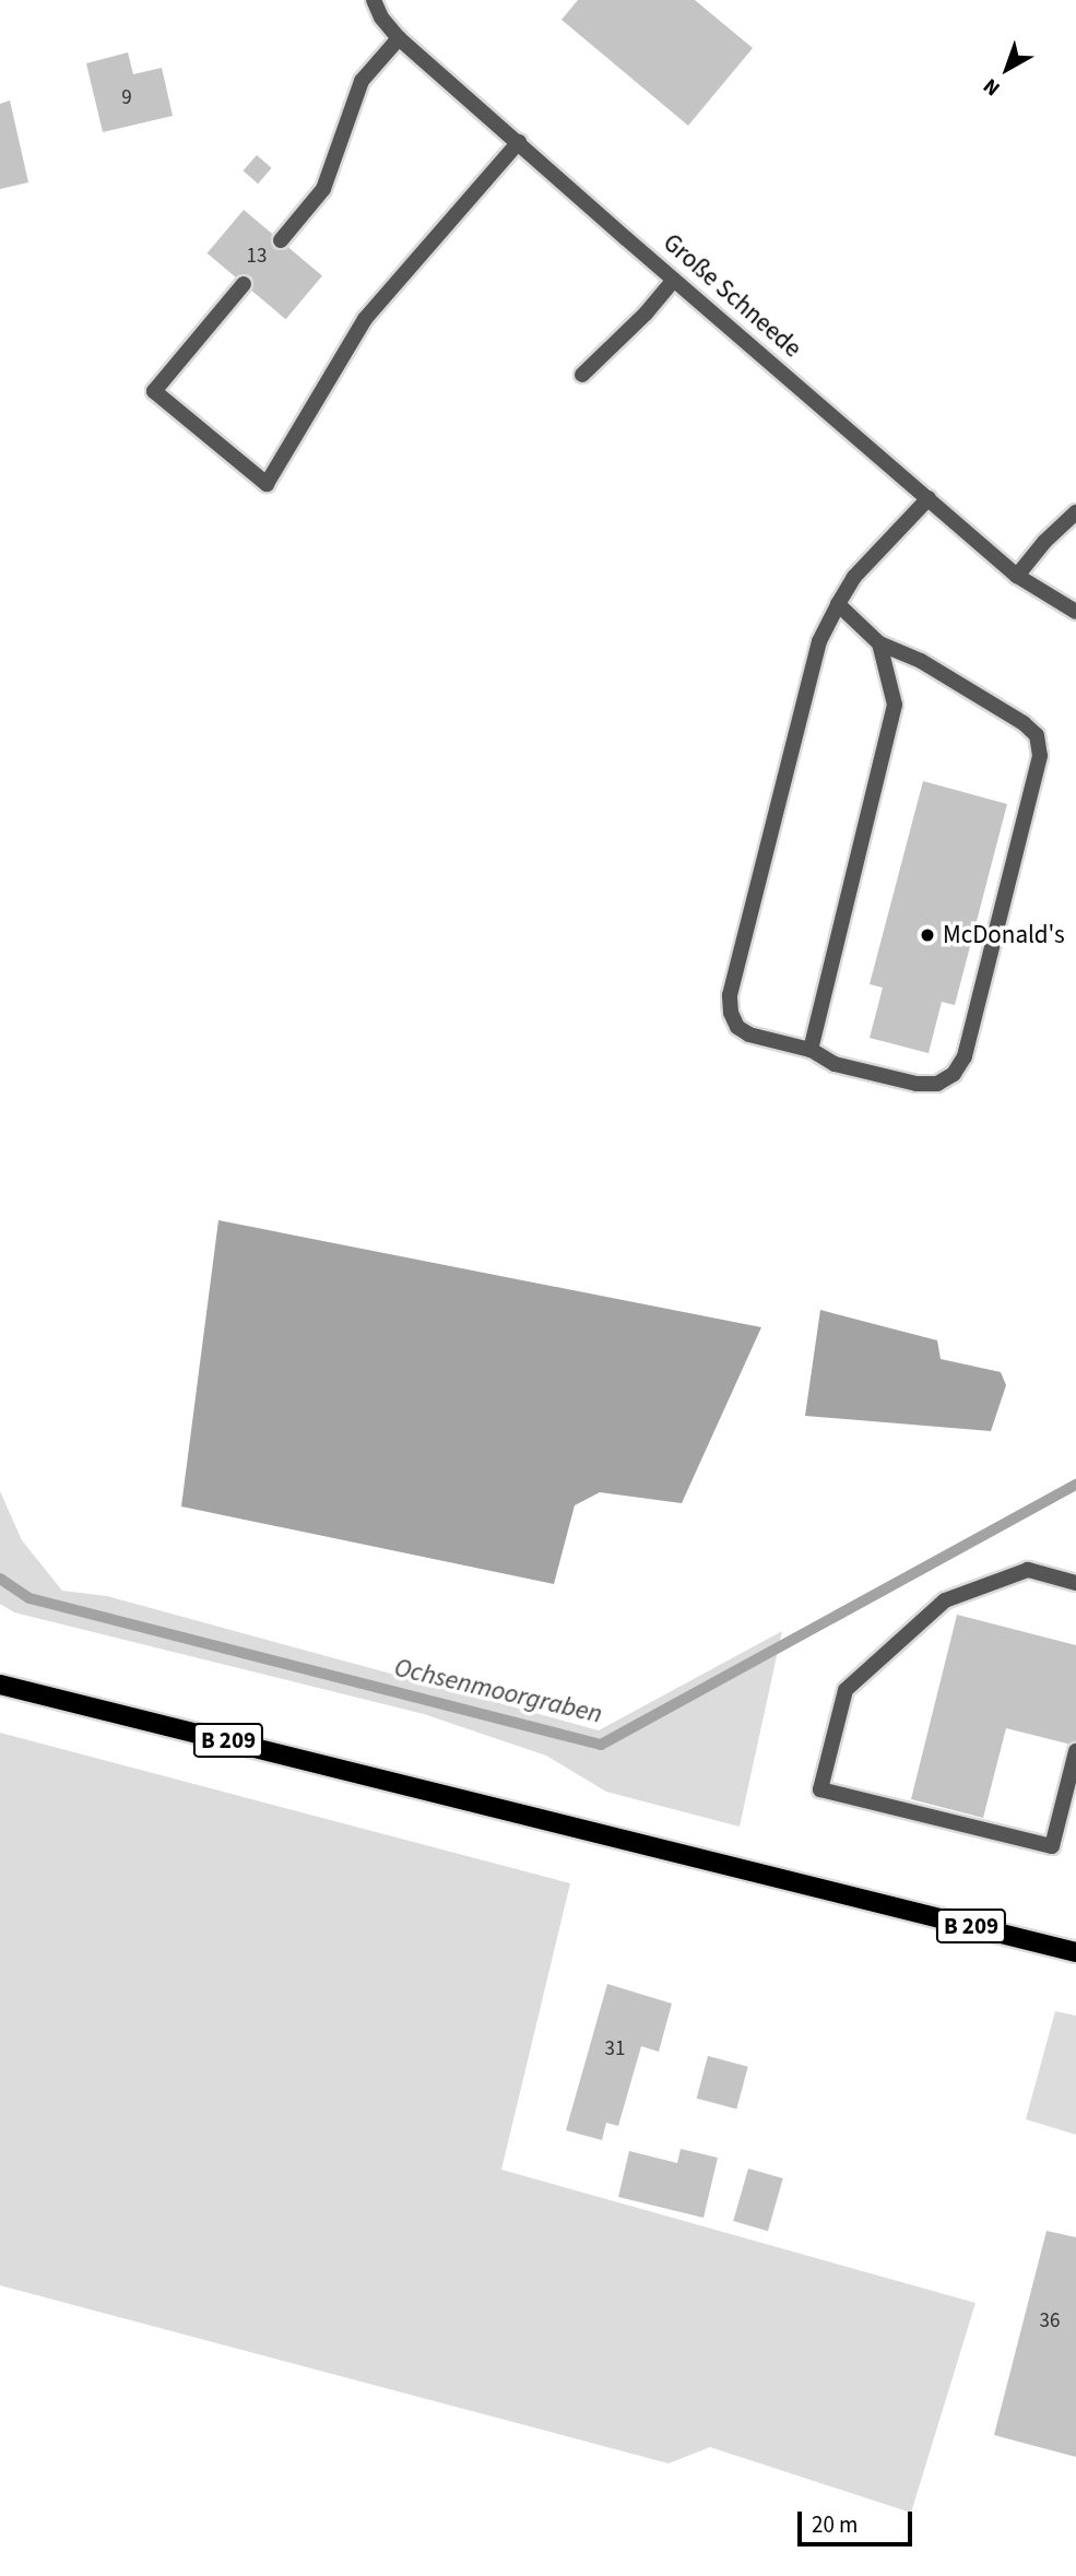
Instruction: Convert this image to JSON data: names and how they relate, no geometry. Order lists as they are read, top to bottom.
{
  "streets": {
    "main road": ["B 209"],
    "street": ["Große Schneede"]
  },
  "water": ["Ochsenmoorgraben"],
  "places": ["McDonald's"],
  "house_numbers": [
    "9",
    "13",
    "31",
    "36"
  ],
  "scale_bar": "20 m",
  "north": "bottom left"
}
